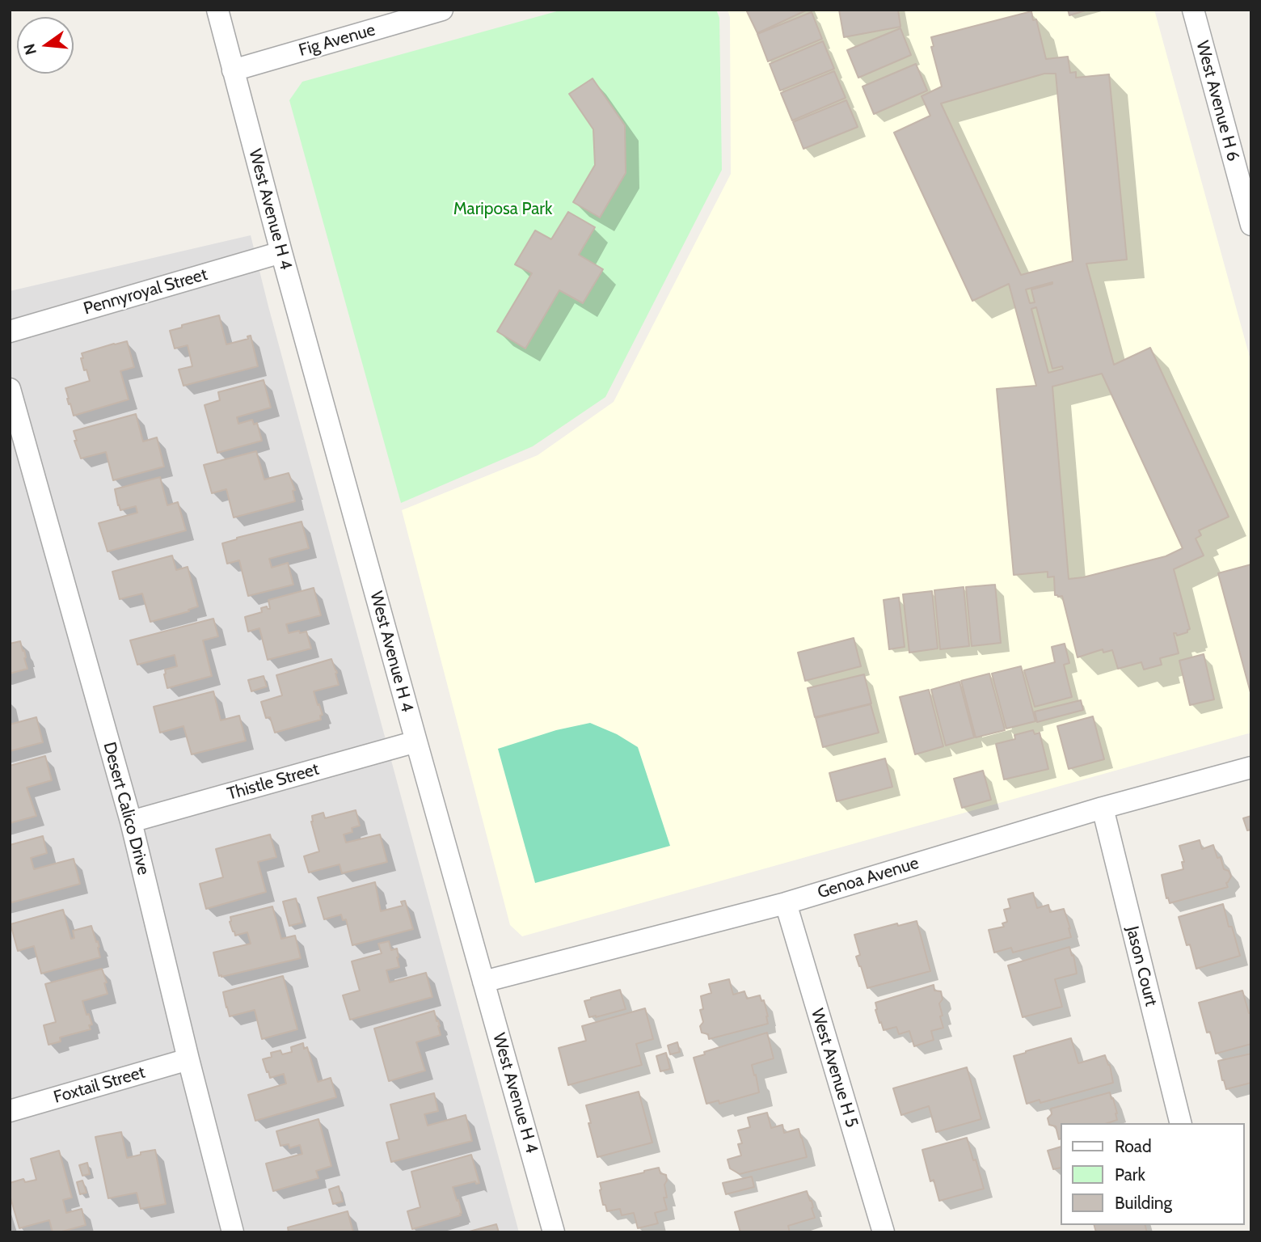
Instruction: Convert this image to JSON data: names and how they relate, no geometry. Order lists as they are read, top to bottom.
{
  "streets": {
    "street": [
      "Fig Avenue",
      "West Avenue H 6",
      "West Avenue H 4",
      "Pennyroyal Street",
      "Thistle Street",
      "Desert Calico Drive",
      "Genoa Avenue",
      "Jason Court",
      "West Avenue H 5",
      "Foxtail Street"
    ]
  },
  "crossings": [
    ["Fig Avenue", "West Avenue H 4"],
    ["West Avenue H 4", "Pennyroyal Street"],
    ["West Avenue H 4", "Thistle Street"],
    ["West Avenue H 4", "Genoa Avenue"],
    ["Thistle Street", "Desert Calico Drive"],
    ["Desert Calico Drive", "Foxtail Street"],
    ["Genoa Avenue", "Jason Court"],
    ["Genoa Avenue", "West Avenue H 5"]
  ],
  "parks": ["Mariposa Park"],
  "legend": ["Road", "Park", "Building"],
  "north": "left"
}
